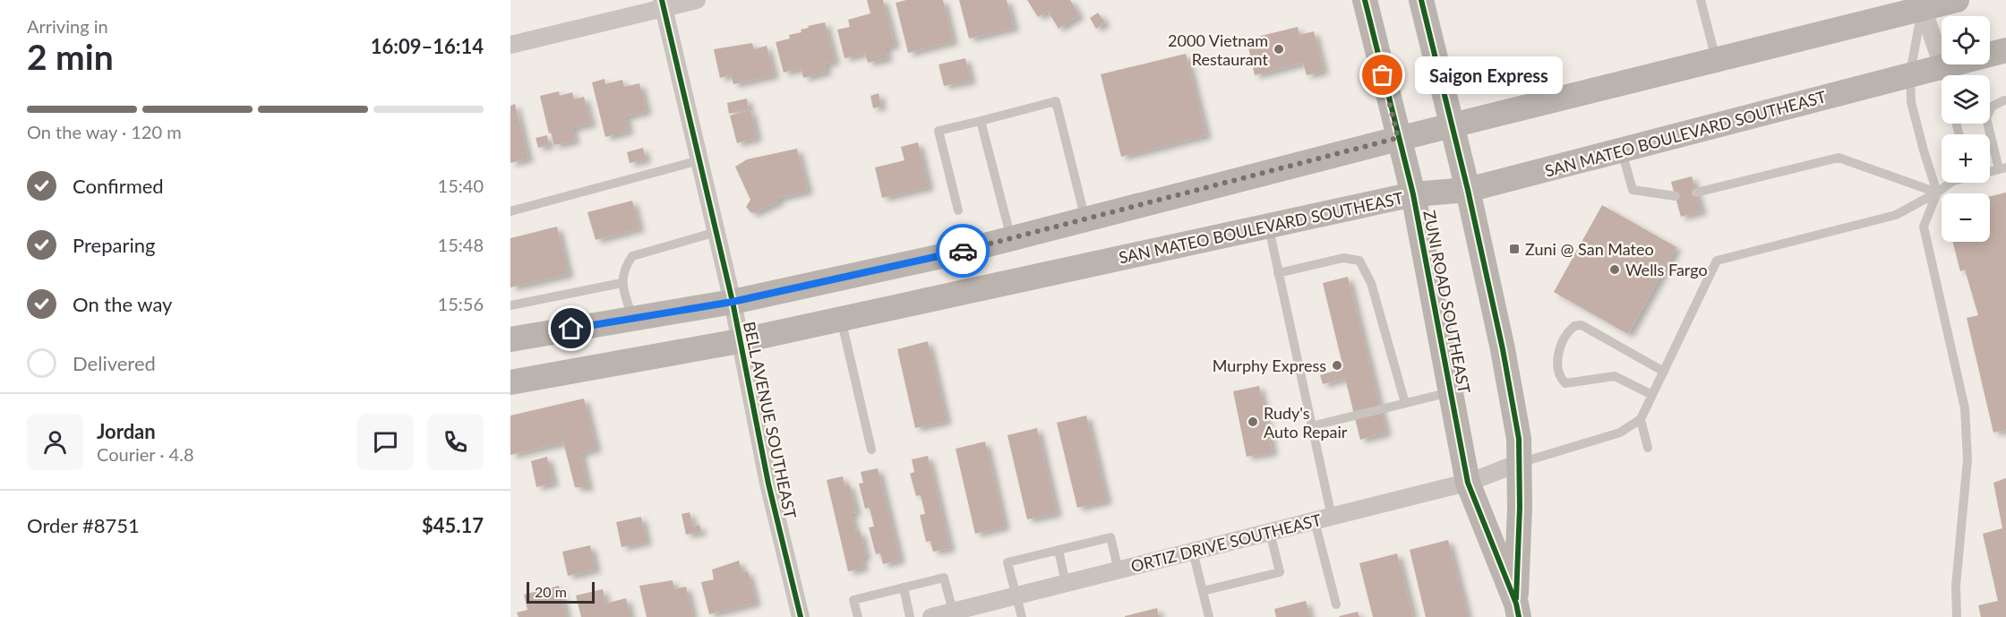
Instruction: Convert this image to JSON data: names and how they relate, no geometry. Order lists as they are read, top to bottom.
{
  "streets": {
    "main road": ["SAN MATEO BOULEVARD SOUTHEAST", "ZUNI ROAD SOUTHEAST"],
    "street": ["BELL AVENUE SOUTHEAST", "ORTIZ DRIVE SOUTHEAST"]
  },
  "crossings": [
    ["SAN MATEO BOULEVARD SOUTHEAST", "ZUNI ROAD SOUTHEAST"],
    ["SAN MATEO BOULEVARD SOUTHEAST", "BELL AVENUE SOUTHEAST"],
    ["ZUNI ROAD SOUTHEAST", "ORTIZ DRIVE SOUTHEAST"]
  ],
  "places": {
    "other": [
      "2000 Vietnam Restaurant",
      "Saigon Express",
      "Wells Fargo",
      "Murphy Express",
      "Rudy's Auto Repair"
    ],
    "transit": ["Zuni @ San Mateo"]
  },
  "scale_bar": "20 m",
  "page": {
    "heading": ["2 min", "Arriving in", "16:09–16:14"],
    "panel": [
      "Jordan",
      "Courier · 4.8",
      "Order #8751",
      "$45.17"
    ],
    "map_buttons": ["+", "−"],
    "bubble": "Saigon Express",
    "bar": "On the way · 120 m",
    "list": [
      ["Confirmed", "15:40"],
      ["Preparing", "15:48"],
      ["On the way", "15:56"],
      "Delivered"
    ],
    "scale": "20 m"
  }
}
